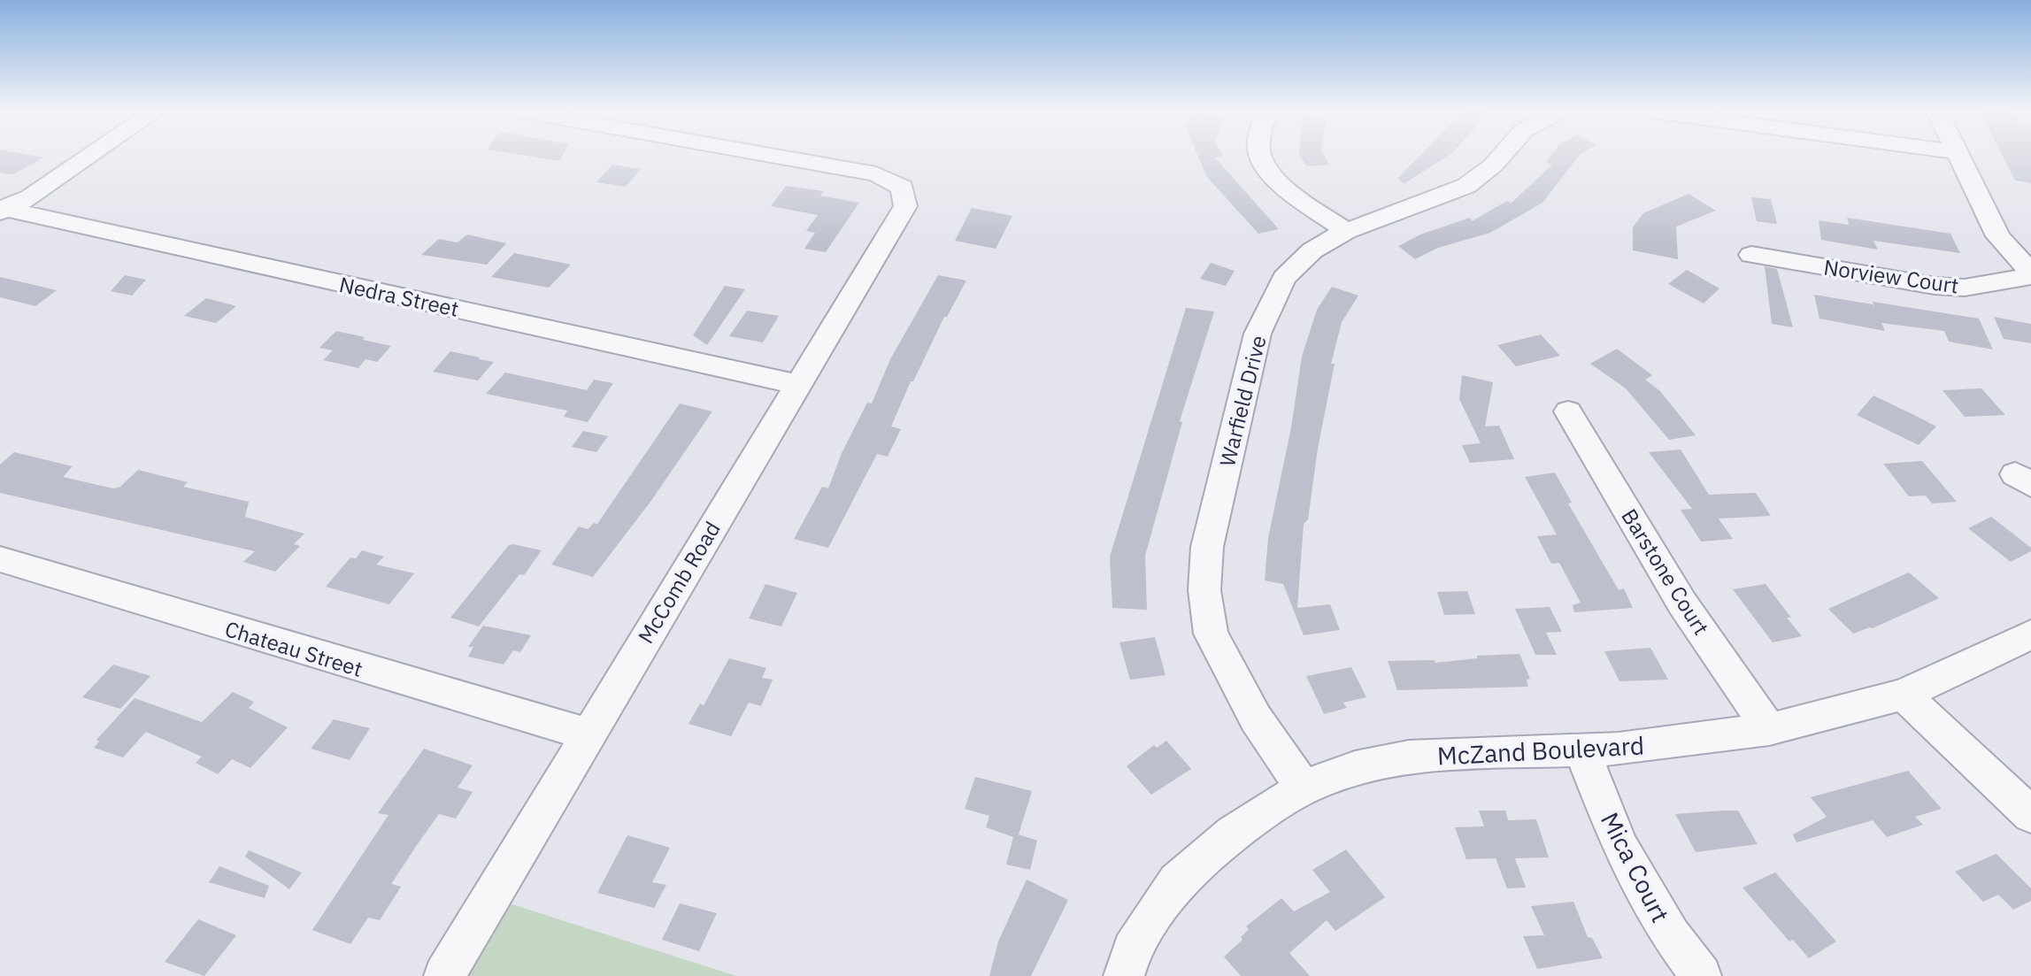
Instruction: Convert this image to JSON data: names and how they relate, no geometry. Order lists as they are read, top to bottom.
{
  "streets": {
    "street": [
      "Norview Court",
      "Nedra Street",
      "Warfield Drive",
      "Barstone Court",
      "McComb Road",
      "Chateau Street",
      "McZand Boulevard",
      "Mica Court"
    ]
  },
  "crossings": [
    ["Nedra Street", "McComb Road"],
    ["Warfield Drive", "McZand Boulevard"],
    ["Barstone Court", "McZand Boulevard"],
    ["McComb Road", "Chateau Street"],
    ["McZand Boulevard", "Mica Court"]
  ]
}
